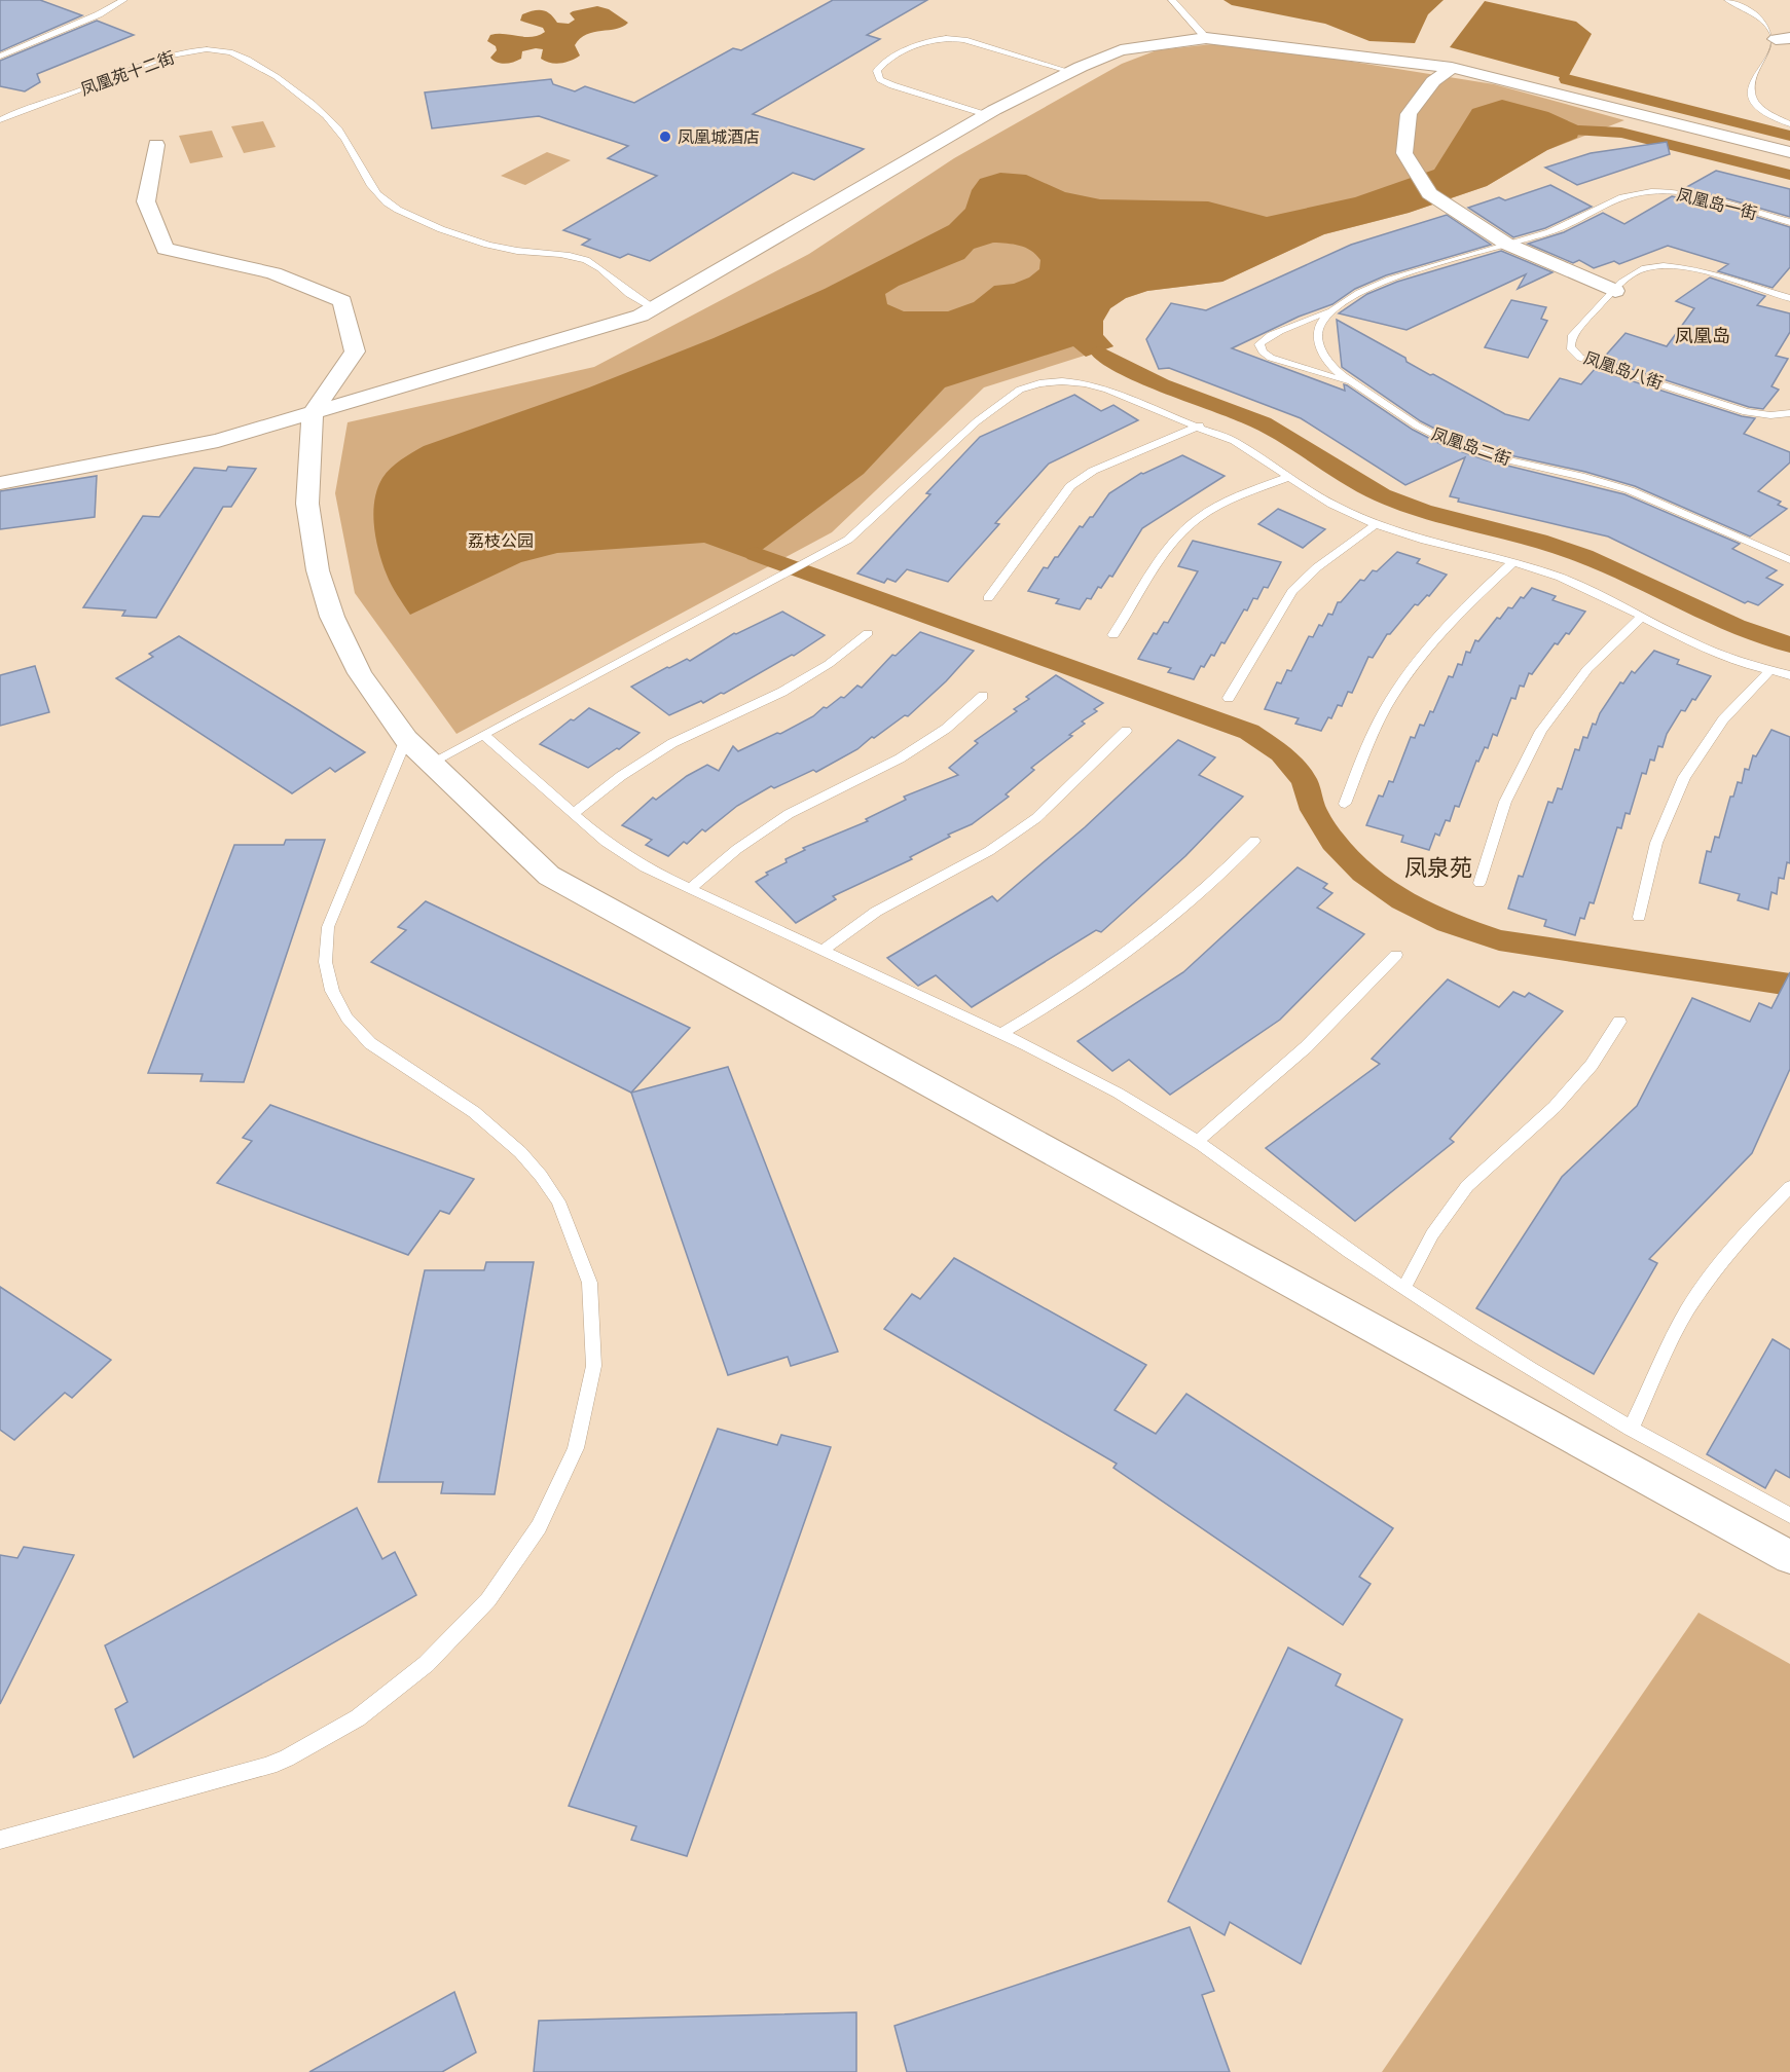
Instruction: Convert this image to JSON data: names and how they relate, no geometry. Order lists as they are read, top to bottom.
{
  "streets": {
    "lane": [
      "凤凰苑十二街",
      "凤凰岛一街",
      "凤凰岛八街",
      "凤凰岛二街"
    ]
  },
  "districts": ["凤凰岛", "凤泉苑"],
  "parks": ["荔枝公园"],
  "places": ["凤凰城酒店"]
}
